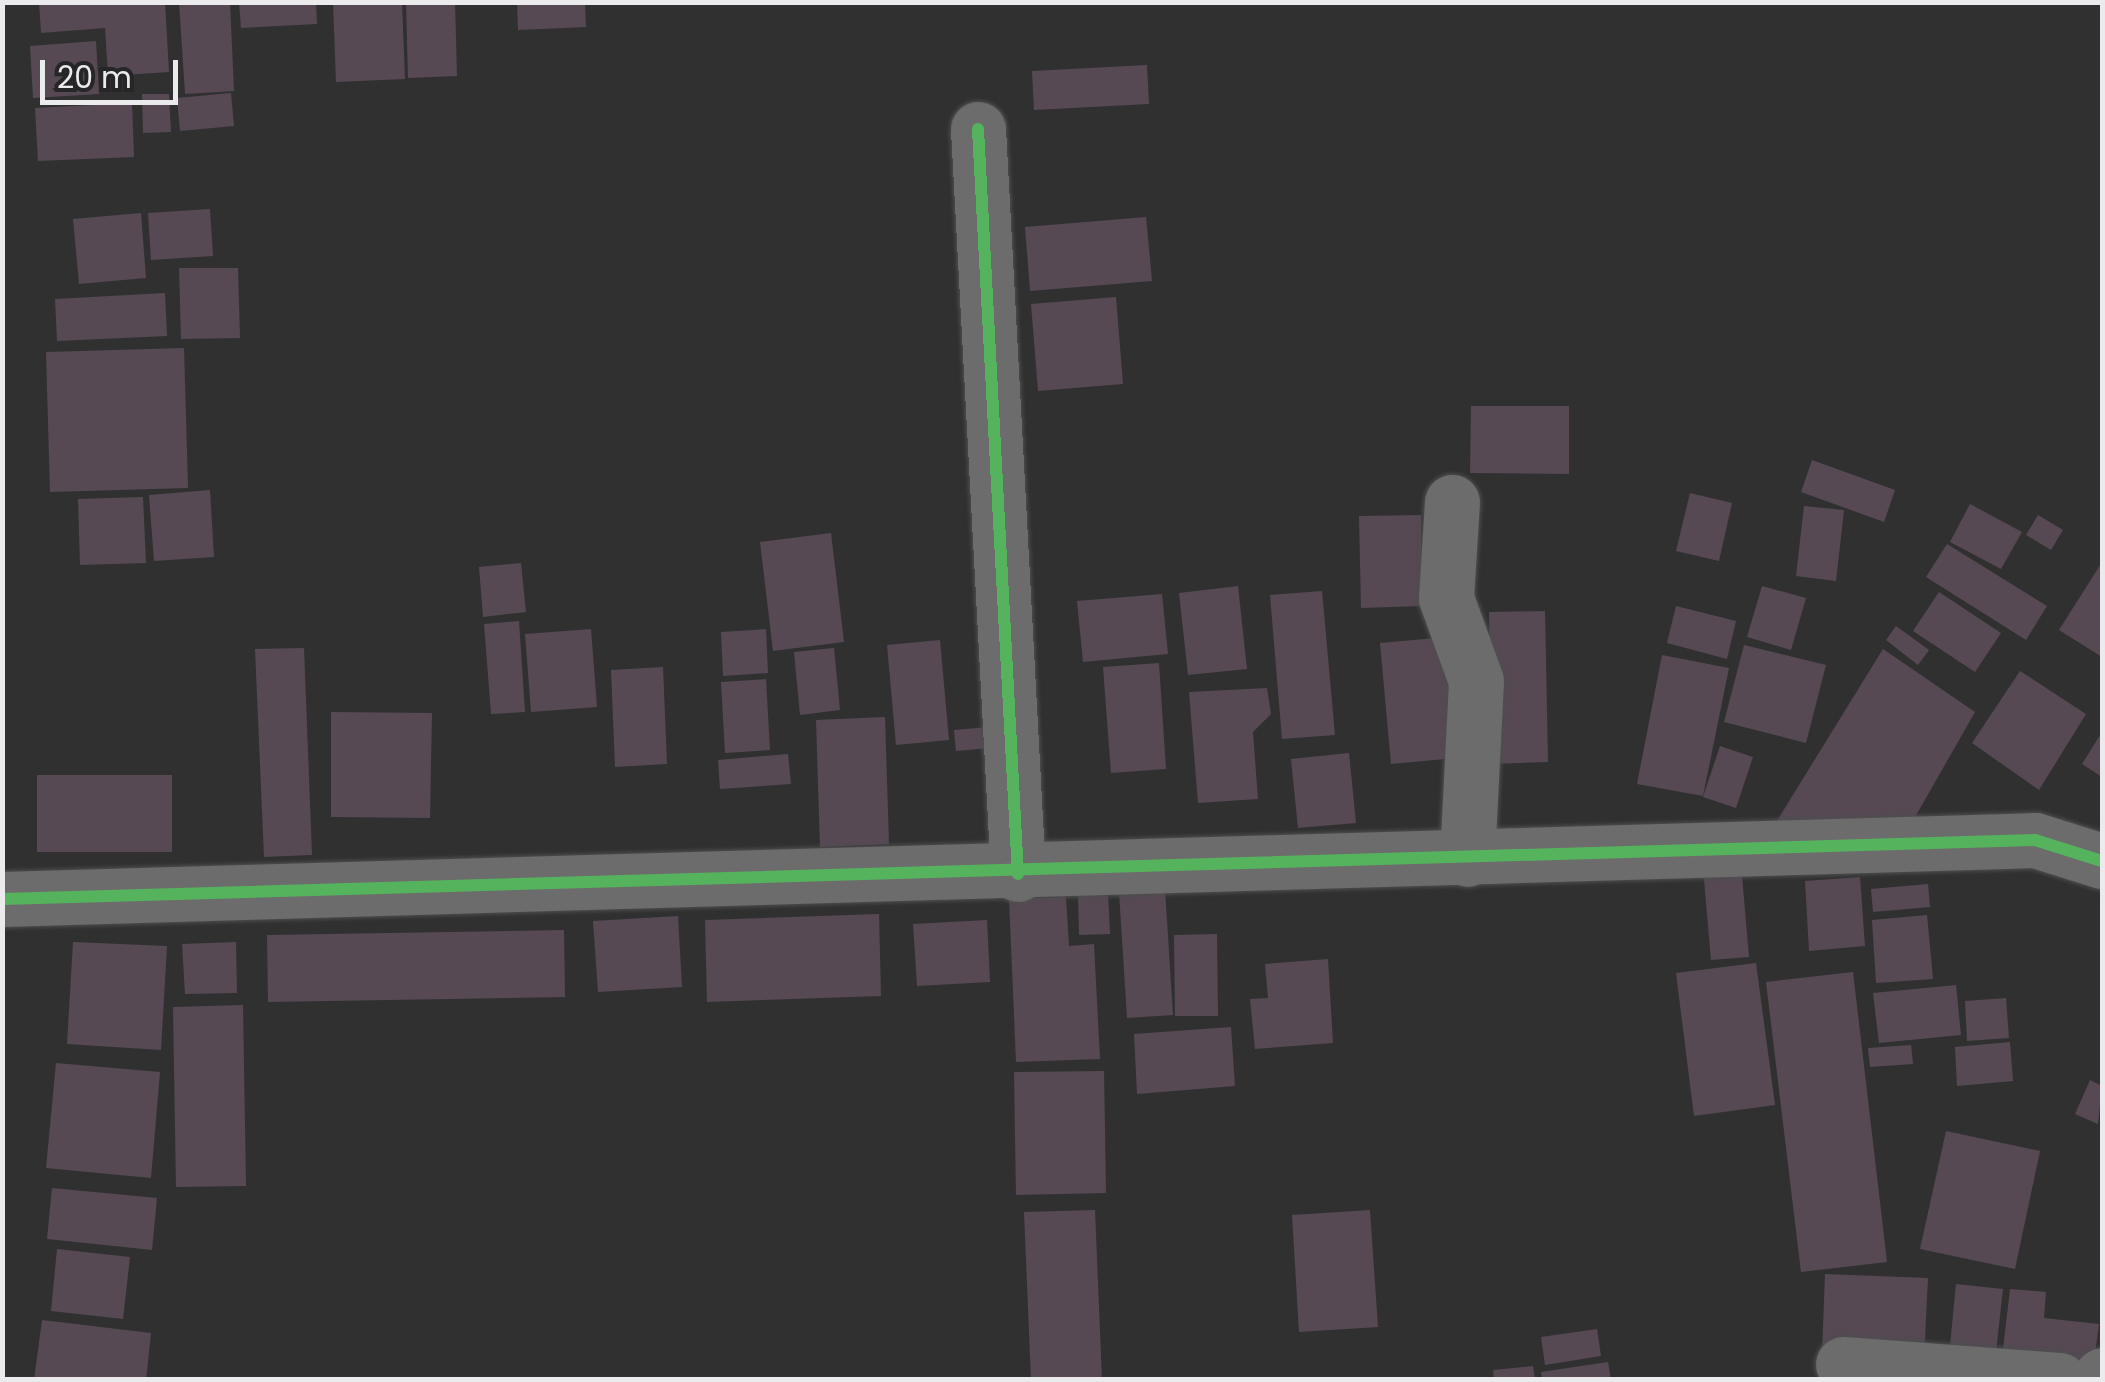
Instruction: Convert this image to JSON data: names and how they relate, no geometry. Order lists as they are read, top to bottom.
{
  "scale_bar": "20 m"
}
